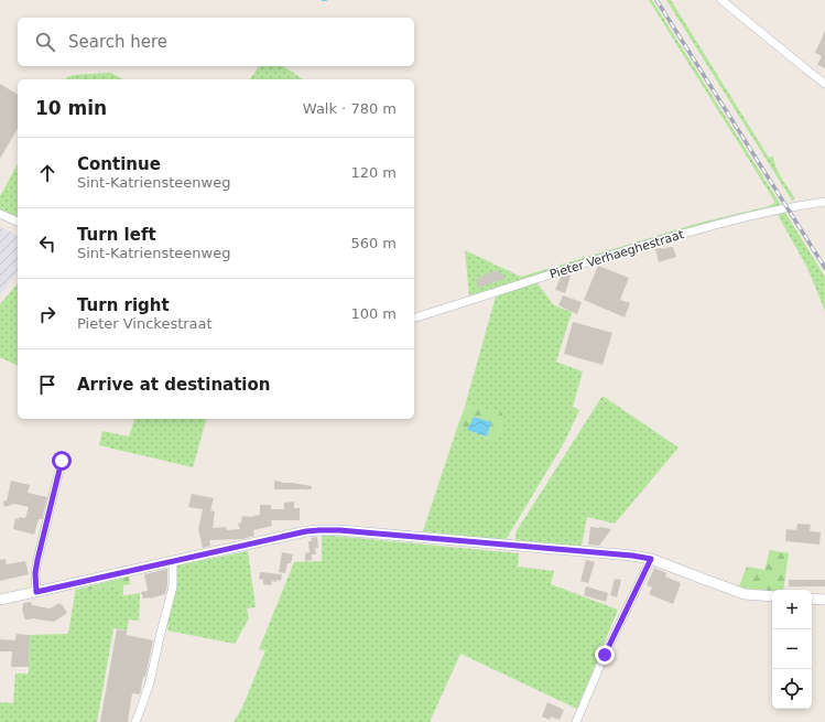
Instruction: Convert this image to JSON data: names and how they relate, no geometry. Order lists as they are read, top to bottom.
{
  "streets": {
    "street": ["Pieter Verhaeghestraat"]
  },
  "page": {
    "search": "Search here",
    "heading": ["10 min", "Walk · 780 m"],
    "list": [
      ["Continue", "Sint-Katriensteenweg", "120 m"],
      ["Turn left", "Sint-Katriensteenweg", "560 m"],
      ["Turn right", "Pieter Vinckestraat", "100 m"],
      "Arrive at destination"
    ],
    "map_buttons": ["+", "−"]
  }
}
